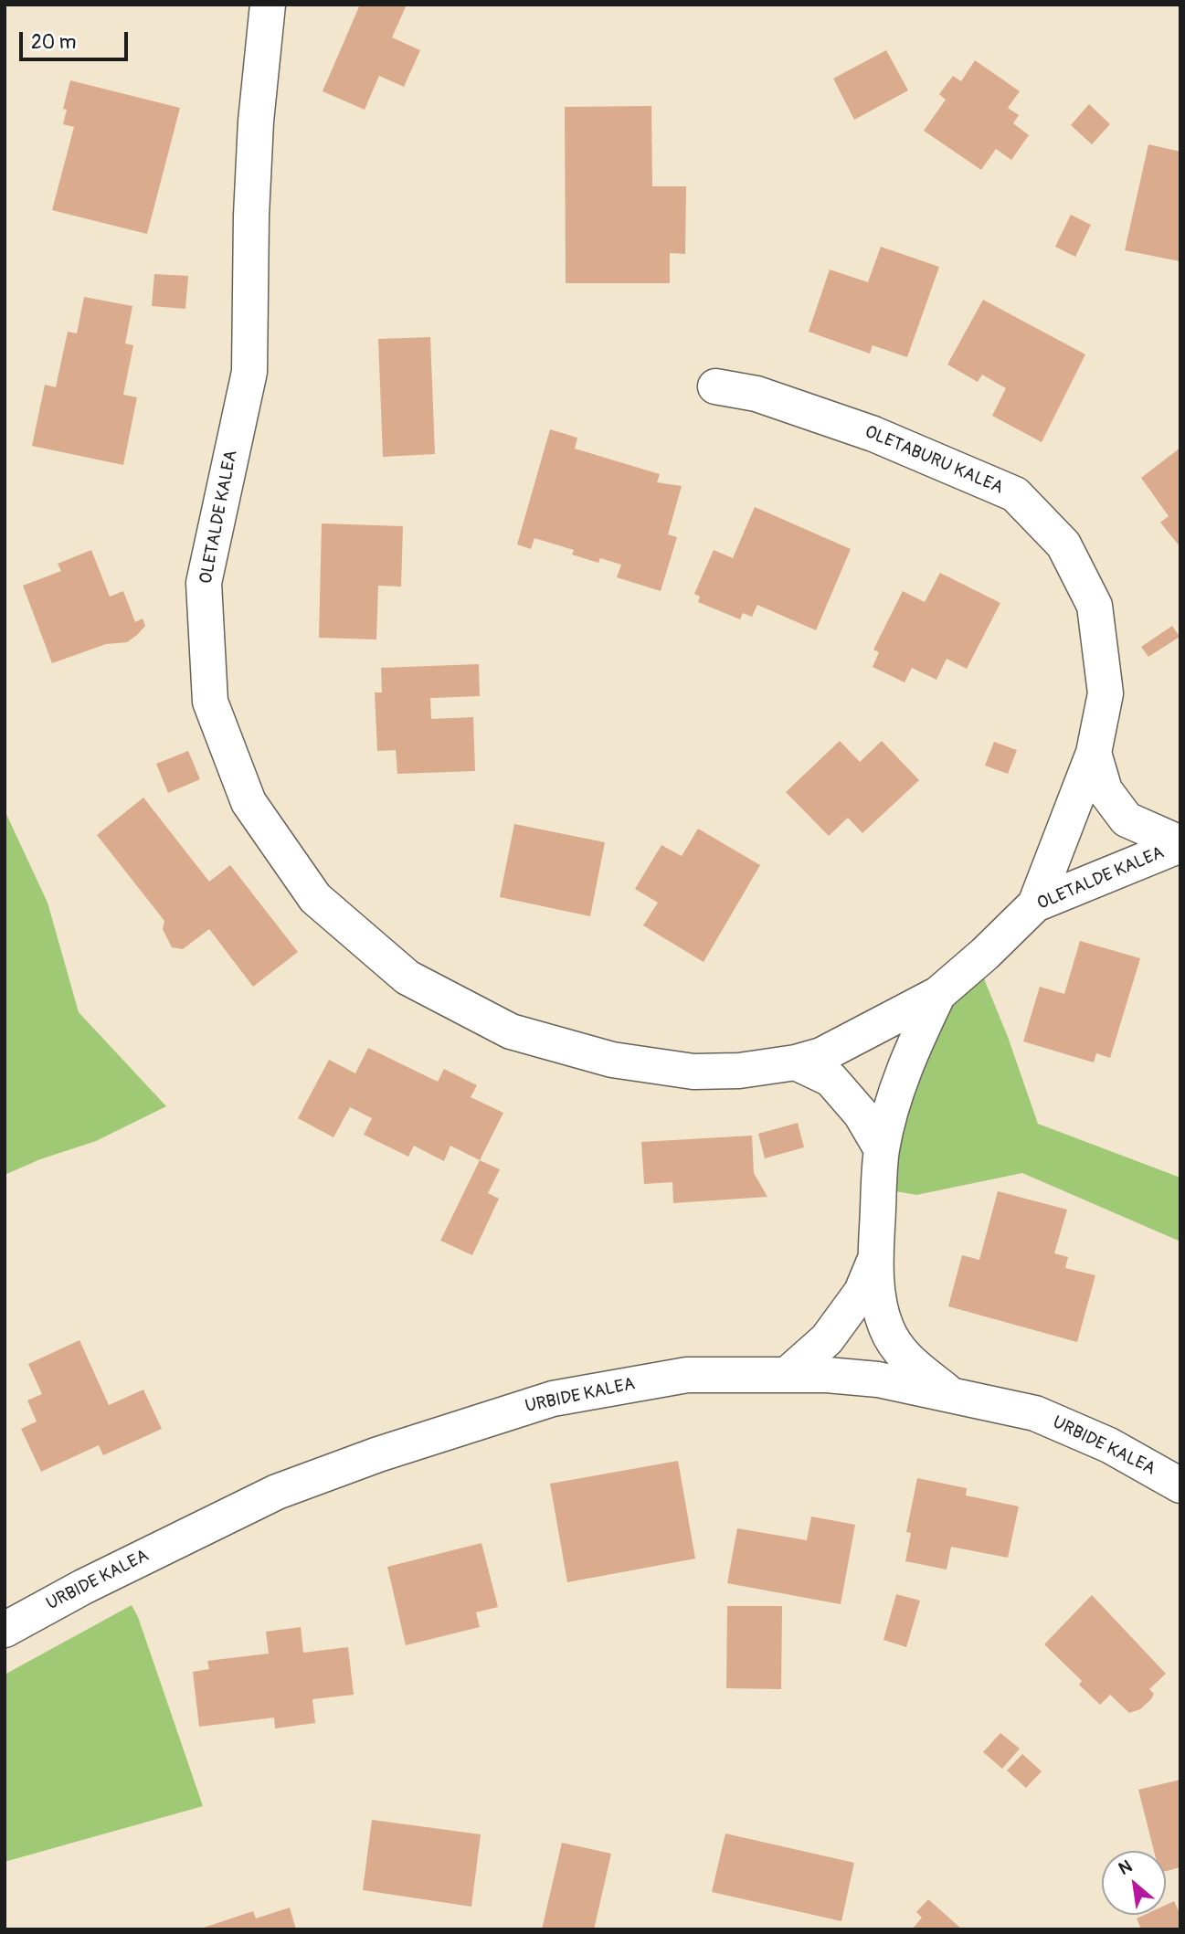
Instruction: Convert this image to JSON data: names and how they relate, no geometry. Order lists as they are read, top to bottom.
{
  "streets": {
    "street": ["OLETABURU KALEA", "OLETALDE KALEA", "URBIDE KALEA"]
  },
  "crossings": [
    ["OLETABURU KALEA", "OLETALDE KALEA"]
  ],
  "scale_bar": "20 m",
  "north": "top left"
}
